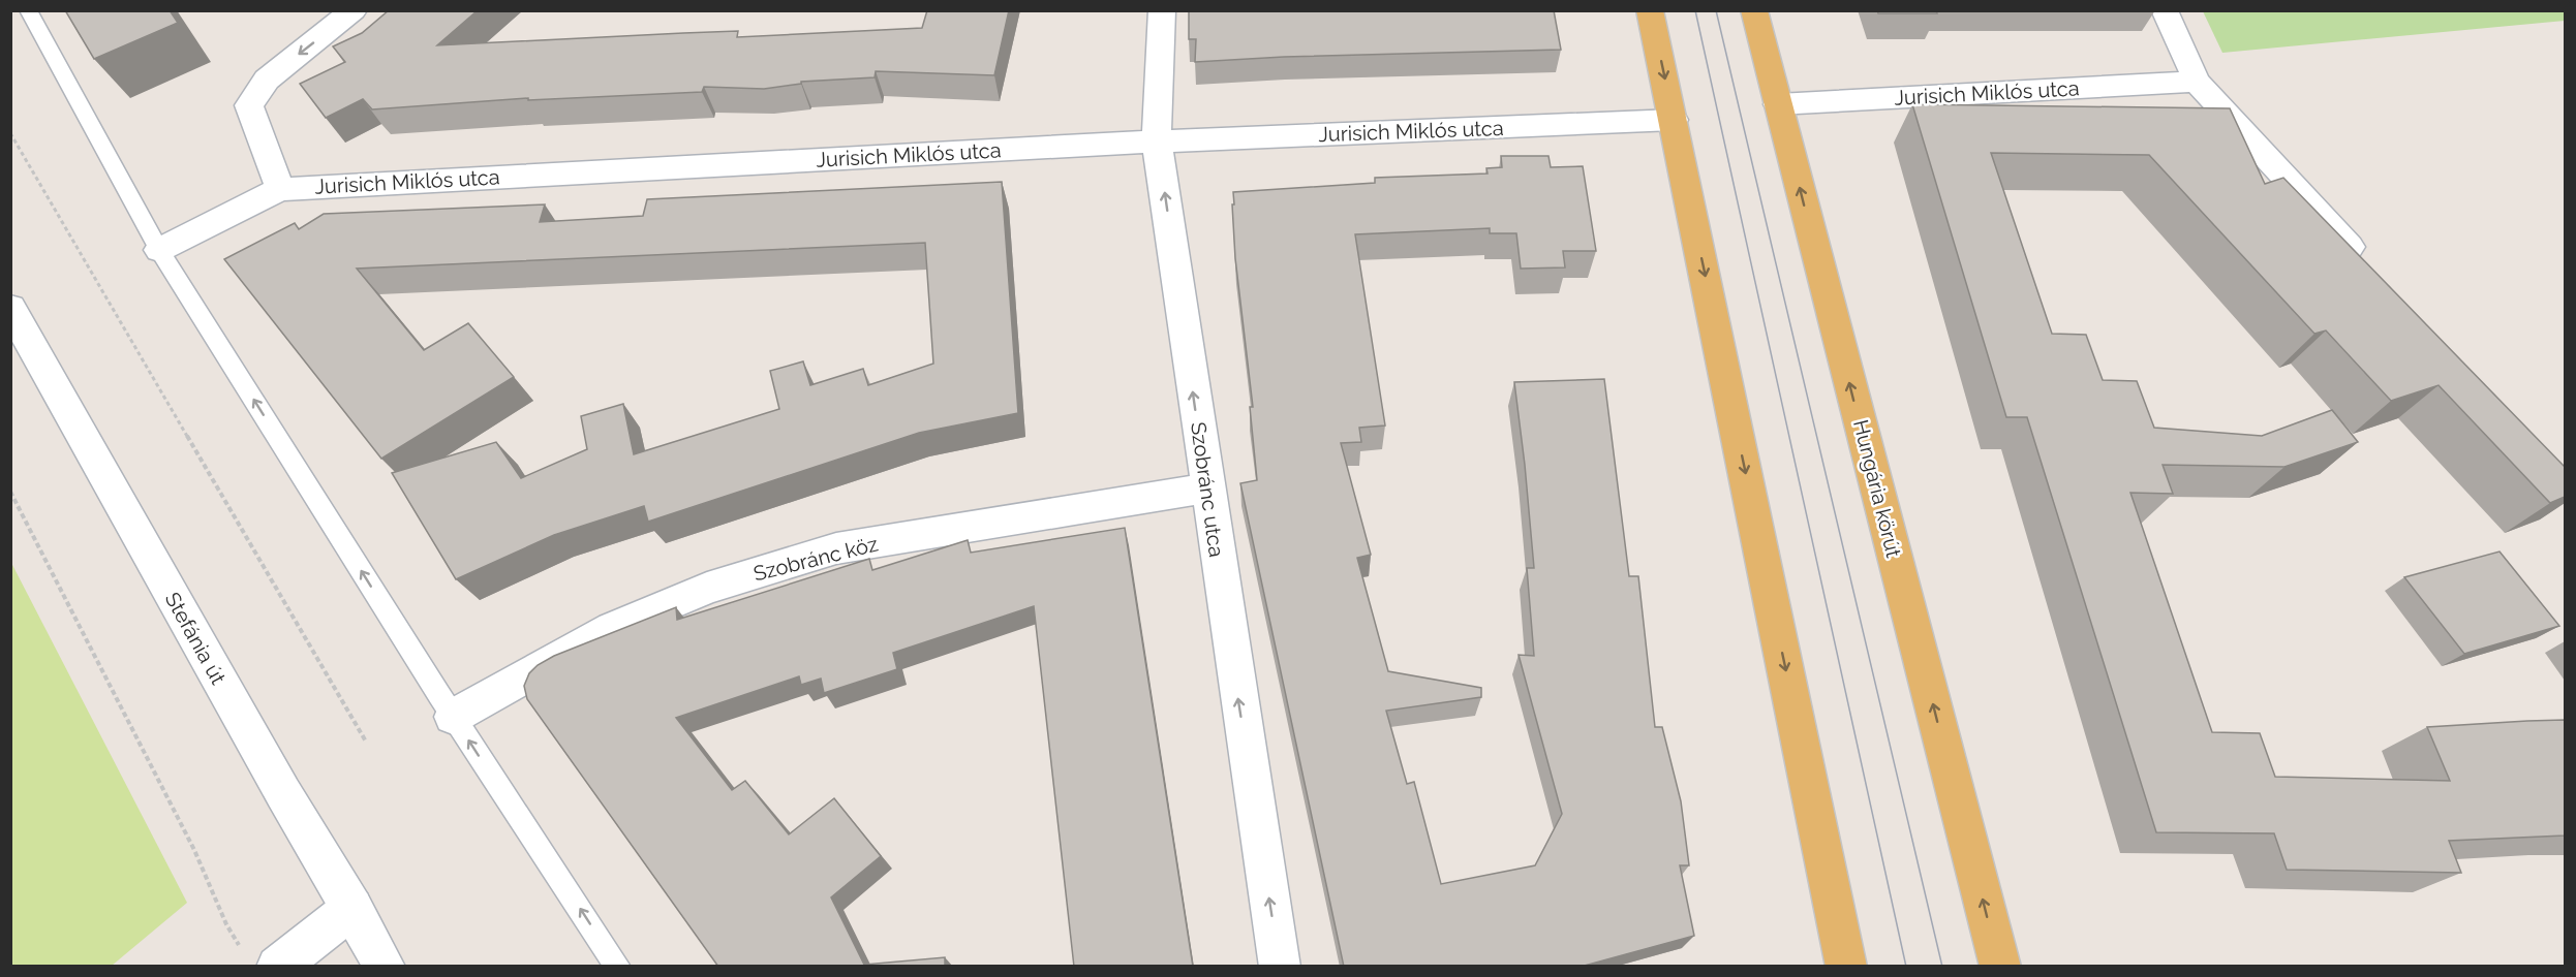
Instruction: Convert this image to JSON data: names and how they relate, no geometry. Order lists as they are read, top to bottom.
{
  "streets": {
    "main road": ["Hungária körút"],
    "street": [
      "Jurisich Miklós utca",
      "Szobránc utca",
      "Szobránc köz",
      "Stefánia út"
    ]
  },
  "crossings": [
    ["Jurisich Miklós utca", "Hungária körút"],
    ["Jurisich Miklós utca", "Szobránc utca"],
    ["Szobránc utca", "Szobránc köz"]
  ],
  "one_way": ["Szobránc utca"]
}
